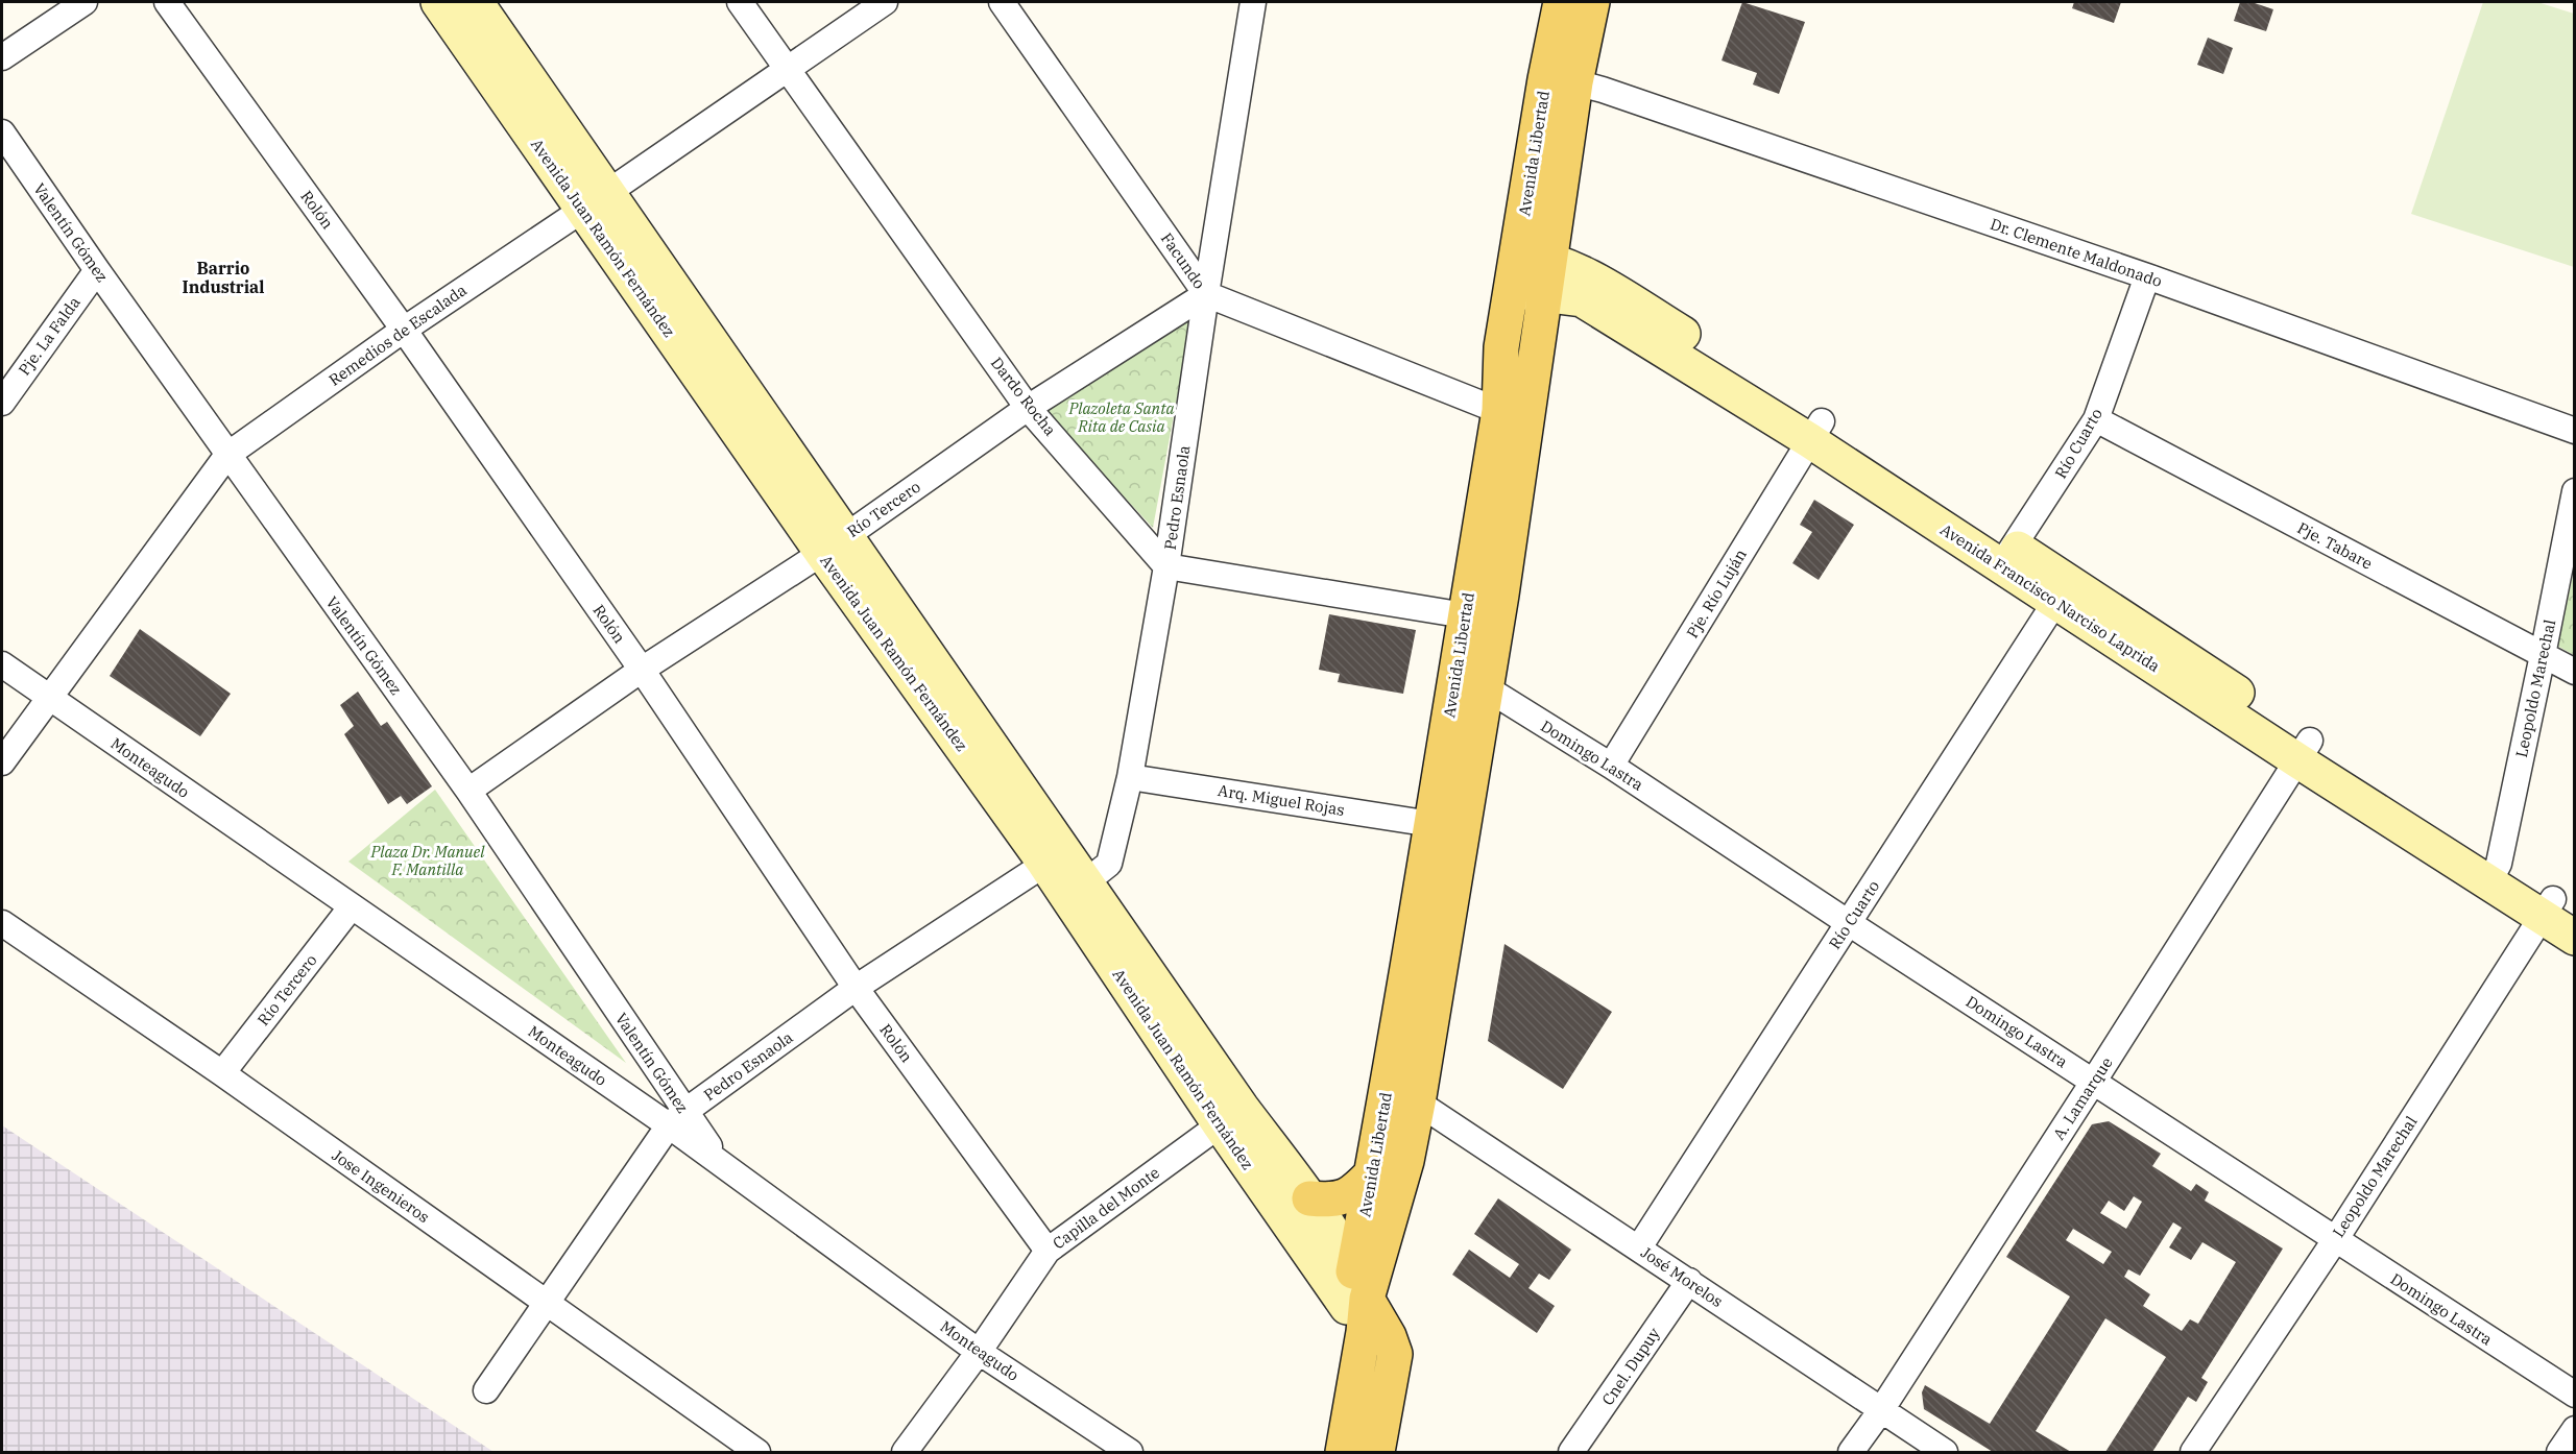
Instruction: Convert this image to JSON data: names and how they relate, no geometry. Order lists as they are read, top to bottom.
{
  "streets": {
    "main road": ["Avenida Libertad", "Avenida Juan Ramón Fernández", "Avenida Francisco Narciso Laprida"],
    "street": [
      "Rolón",
      "Valentín Gómez",
      "Dr. Clemente Maldonado",
      "Facundo",
      "Remedios de Escalada",
      "Pje. La Falda",
      "Dardo Rocha",
      "Río Cuarto",
      "Pedro Esnaola",
      "Río Tercero",
      "Pje. Tabare",
      "Pje. Río Luján",
      "Leopoldo Marechal",
      "Domingo Lastra",
      "Monteagudo",
      "Arq. Miguel Rojas",
      "A. Lamarque",
      "Jose Ingenieros",
      "Capilla del Monte",
      "José Morelos",
      "Cnel. Dupuy"
    ]
  },
  "crossings": [
    ["Avenida Libertad", "Avenida Juan Ramón Fernández"],
    ["Avenida Libertad", "Dr. Clemente Maldonado"],
    ["Avenida Libertad", "Facundo"],
    ["Avenida Libertad", "Avenida Francisco Narciso Laprida"],
    ["Avenida Libertad", "Domingo Lastra"],
    ["Avenida Libertad", "Arq. Miguel Rojas"],
    ["Avenida Libertad", "José Morelos"],
    ["Rolón", "Remedios de Escalada"],
    ["Rolón", "Pedro Esnaola"],
    ["Rolón", "Río Tercero"],
    ["Rolón", "Capilla del Monte"],
    ["Valentín Gómez", "Remedios de Escalada"],
    ["Valentín Gómez", "Pje. La Falda"],
    ["Valentín Gómez", "Pedro Esnaola"],
    ["Valentín Gómez", "Río Tercero"],
    ["Valentín Gómez", "Monteagudo"],
    ["Avenida Juan Ramón Fernández", "Remedios de Escalada"],
    ["Avenida Juan Ramón Fernández", "Pedro Esnaola"],
    ["Avenida Juan Ramón Fernández", "Río Tercero"],
    ["Avenida Juan Ramón Fernández", "Capilla del Monte"],
    ["Dr. Clemente Maldonado", "Río Cuarto"],
    ["Facundo", "Pedro Esnaola"],
    ["Facundo", "Río Tercero"],
    ["Remedios de Escalada", "Dardo Rocha"],
    ["Remedios de Escalada", "Monteagudo"],
    ["Dardo Rocha", "Pedro Esnaola"],
    ["Dardo Rocha", "Río Tercero"],
    ["Río Cuarto", "Pje. Tabare"],
    ["Río Cuarto", "Avenida Francisco Narciso Laprida"],
    ["Río Cuarto", "Domingo Lastra"],
    ["Río Cuarto", "José Morelos"],
    ["Pedro Esnaola", "Río Tercero"],
    ["Pedro Esnaola", "Monteagudo"],
    ["Pedro Esnaola", "Arq. Miguel Rojas"],
    ["Pedro Esnaola", "Jose Ingenieros"],
    ["Río Tercero", "Monteagudo"],
    ["Río Tercero", "Jose Ingenieros"],
    ["Pje. Tabare", "Leopoldo Marechal"],
    ["Pje. Río Luján", "Avenida Francisco Narciso Laprida"],
    ["Pje. Río Luján", "Domingo Lastra"],
    ["Avenida Francisco Narciso Laprida", "Leopoldo Marechal"],
    ["Avenida Francisco Narciso Laprida", "A. Lamarque"],
    ["Leopoldo Marechal", "Domingo Lastra"],
    ["Domingo Lastra", "A. Lamarque"],
    ["Monteagudo", "Capilla del Monte"],
    ["A. Lamarque", "José Morelos"],
    ["José Morelos", "Cnel. Dupuy"]
  ],
  "districts": ["Barrio Industrial"],
  "parks": ["Plazoleta Santa Rita de Casia", "Plaza Dr. Manuel F. Mantilla"]
}
